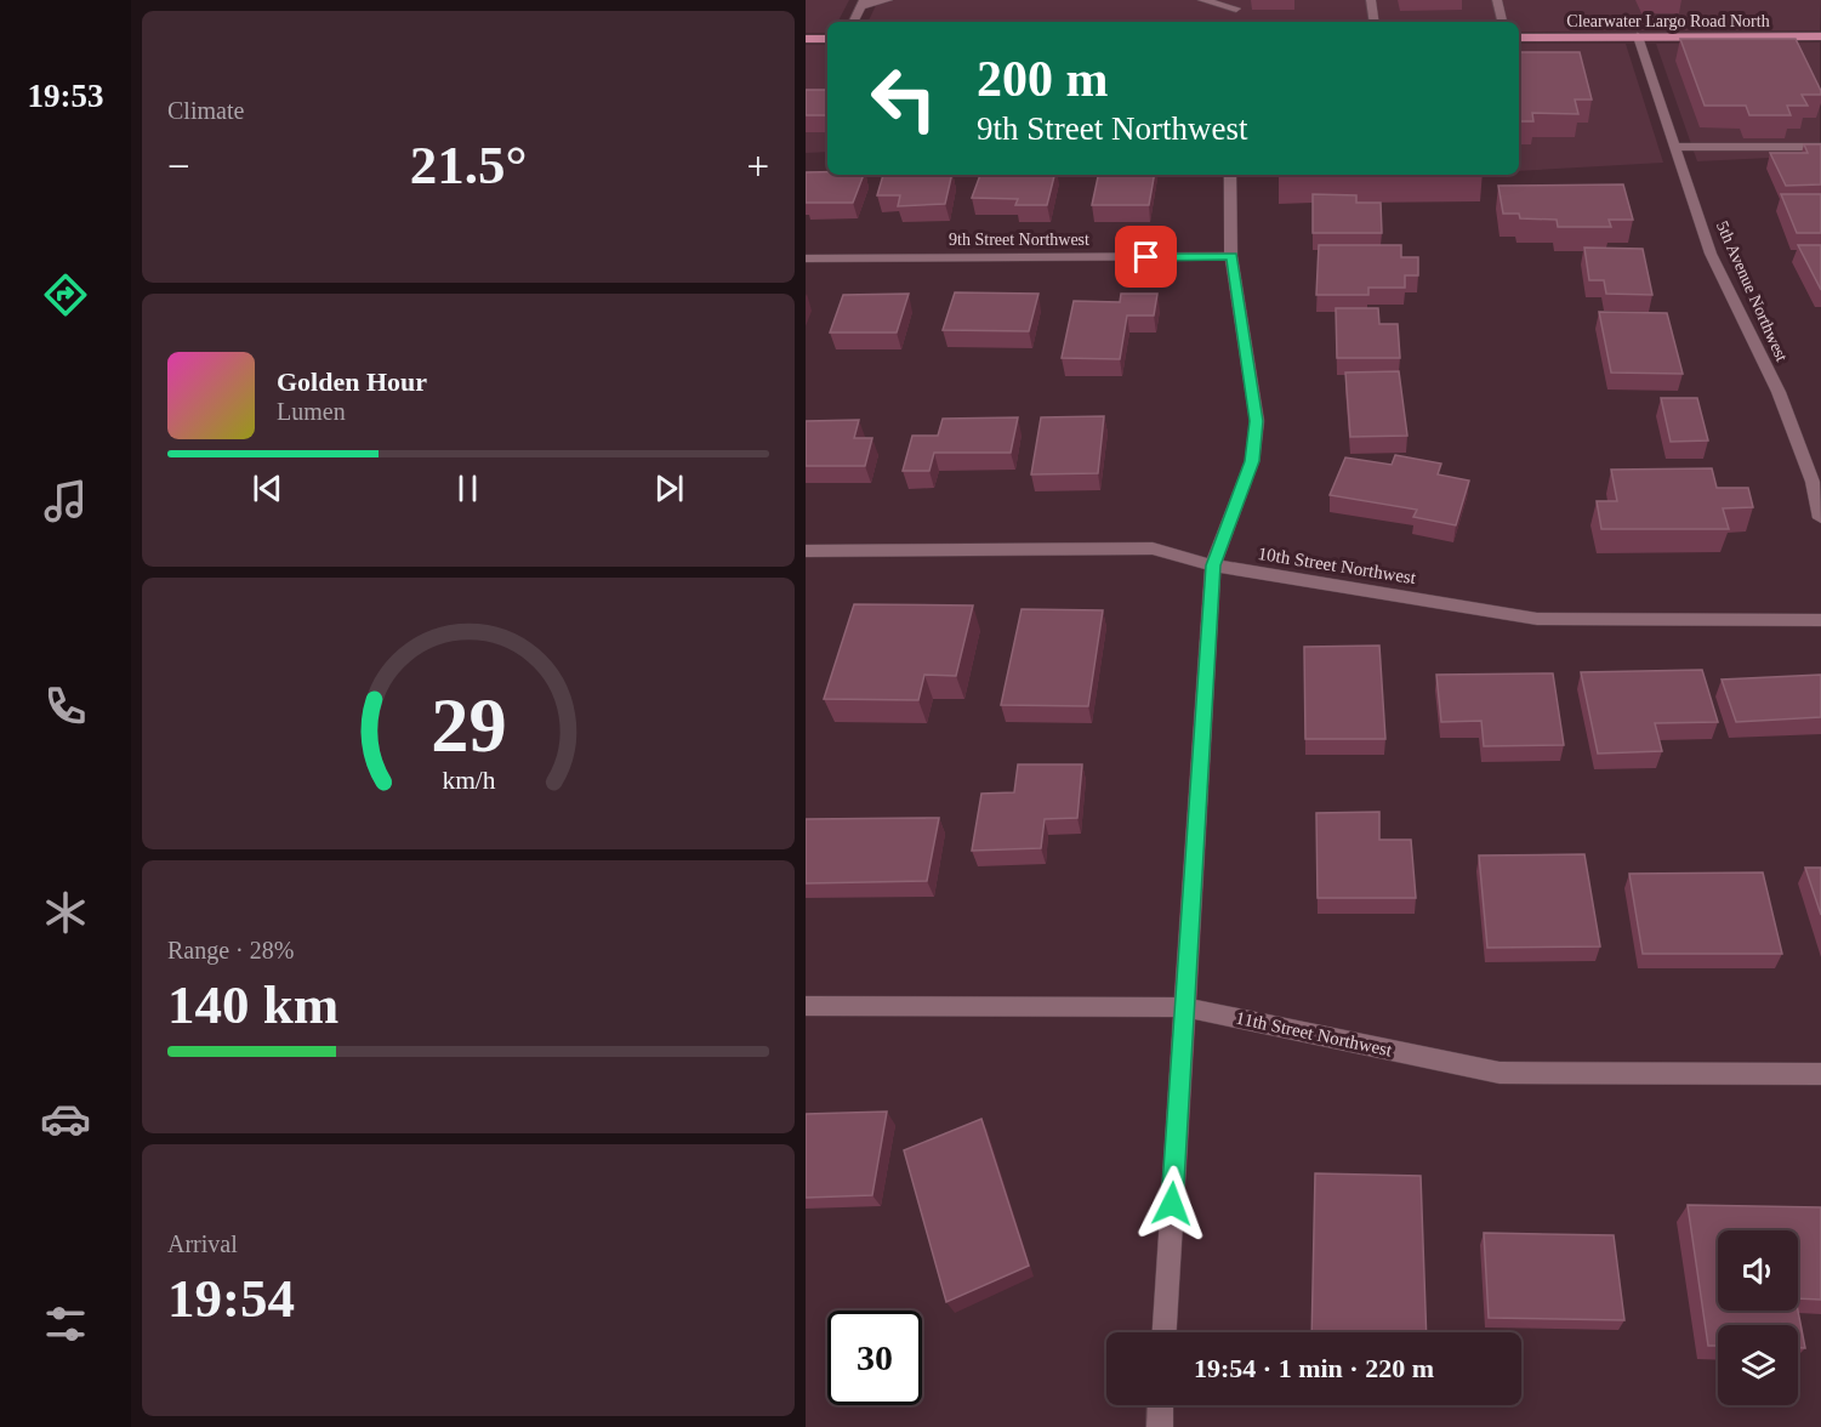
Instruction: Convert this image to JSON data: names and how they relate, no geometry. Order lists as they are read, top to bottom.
{
  "streets": {
    "main road": ["Clearwater Largo Road North"],
    "street": [
      "9th Street Northwest",
      "5th Avenue Northwest",
      "10th Street Northwest",
      "11th Street Northwest"
    ]
  },
  "crossings": [
    ["Clearwater Largo Road North", "5th Avenue Northwest"]
  ],
  "page": {
    "tabs": "19:53",
    "tile": [
      "Climate",
      ["Range · 28%", "140 km"],
      ["Arrival", "19:54"]
    ],
    "turn": ["200 m", "9th Street Northwest"],
    "heat": ["−", "21.5°", "+"],
    "song": ["Golden Hour", "Lumen"],
    "limit": "30",
    "trip": "19:54 · 1 min · 220 m",
    "gauge": ["29", "km/h"]
  }
}
